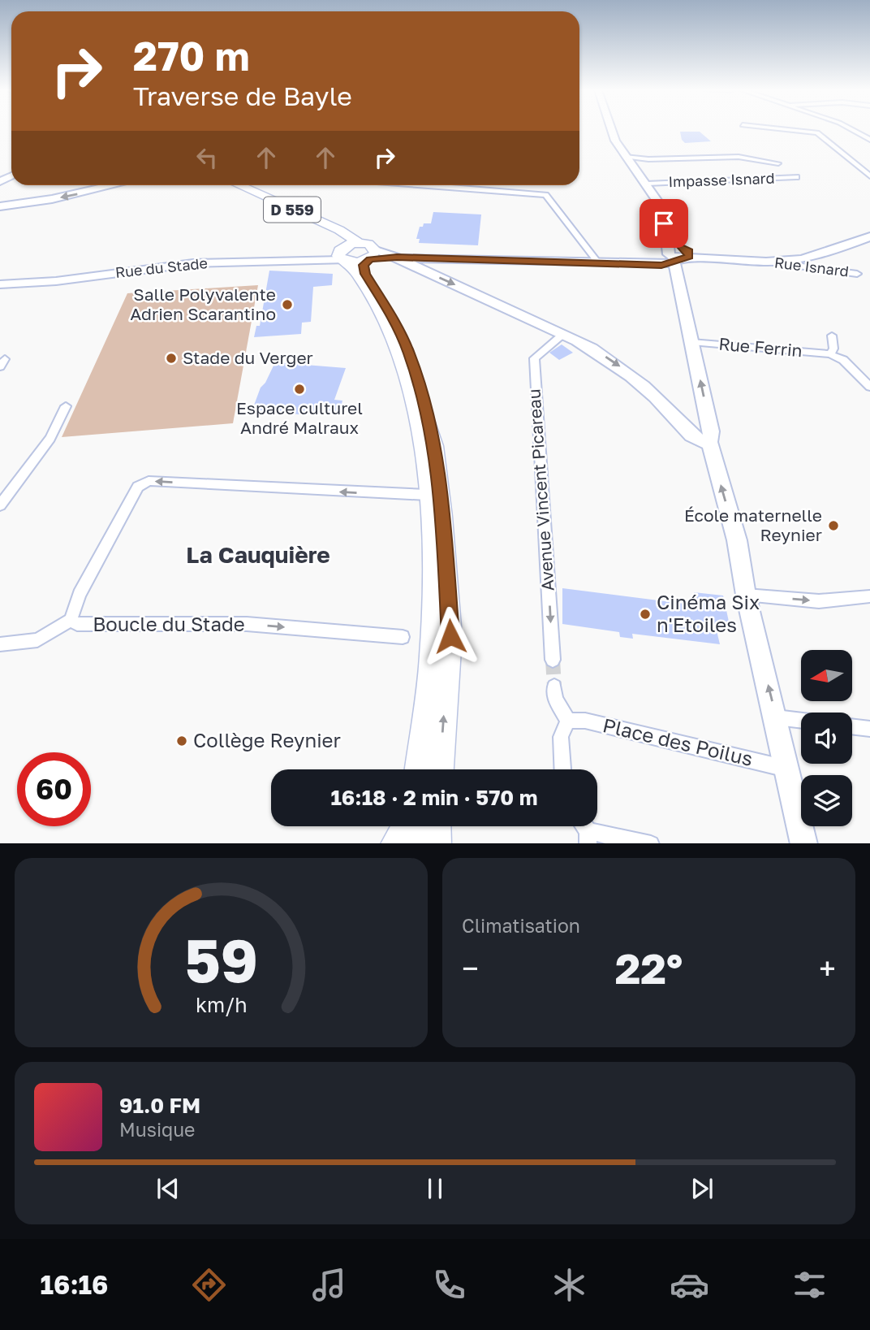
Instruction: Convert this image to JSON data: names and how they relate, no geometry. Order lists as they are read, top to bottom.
{
  "streets": {
    "main road": ["D 559", "Rue du Stade"],
    "street": [
      "Impasse Isnard",
      "Rue Isnard",
      "Rue Ferrin",
      "Avenue Vincent Picareau",
      "Boucle du Stade",
      "Place des Poilus"
    ]
  },
  "crossings": [
    ["D 559", "Rue du Stade"],
    ["D 559", "Boucle du Stade"],
    ["Rue Isnard", "Rue du Stade"]
  ],
  "one_way": ["Avenue Vincent Picareau"],
  "districts": ["La Cauquière"],
  "places": [
    "Salle Polyvalente Adrien Scarantino",
    "Stade du Verger",
    "Espace culturel André Malraux",
    "École maternelle Reynier",
    "Cinéma Six n'Etoiles",
    "Collège Reynier"
  ],
  "north": "left",
  "page": {
    "turn": ["270 m", "Traverse de Bayle"],
    "limit": "60",
    "trip": "16:18 · 2 min · 570 m",
    "tile": "Climatisation",
    "heat": ["−", "22°", "+"],
    "song": ["91.0 FM", "Musique"],
    "tabs": "16:16",
    "gauge": ["59", "km/h"]
  }
}
